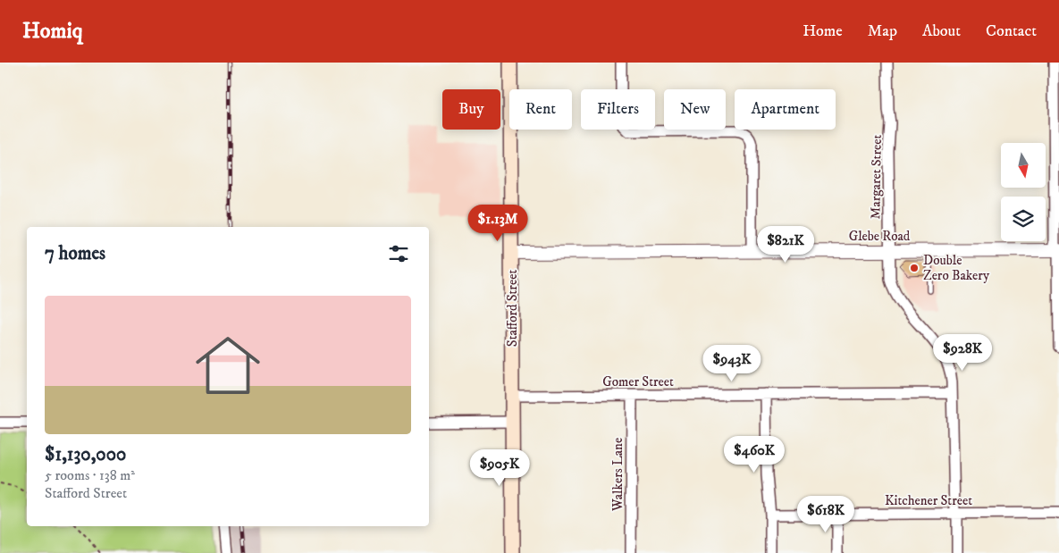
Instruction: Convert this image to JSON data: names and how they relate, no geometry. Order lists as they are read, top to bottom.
{
  "streets": {
    "main road": ["Stafford Street"],
    "street": [
      "Margaret Street",
      "Glebe Road",
      "Gomer Street",
      "Walkers Lane",
      "Kitchener Street"
    ]
  },
  "crossings": [
    ["Margaret Street", "Glebe Road"],
    ["Margaret Street", "Gomer Street"],
    ["Margaret Street", "Kitchener Street"],
    ["Glebe Road", "Stafford Street"],
    ["Stafford Street", "Gomer Street"],
    ["Gomer Street", "Walkers Lane"]
  ],
  "places": ["Double Zero Bakery"],
  "north": "bottom",
  "page": {
    "header": "Homiq",
    "nav": [
      "Home",
      "Map",
      "About",
      "Contact"
    ],
    "chip": [
      "Buy",
      "Rent",
      "Filters",
      "New",
      "Apartment"
    ],
    "price": [
      "$1.13M",
      "$821K",
      "$928K",
      "$943K",
      "$460K",
      "$905K",
      "$618K"
    ],
    "heading": "7 homes",
    "list": [
      {
        "name": "$1,130,000",
        "note": "5 rooms · 138 m² · Stafford Street"
      }
    ]
  }
}
